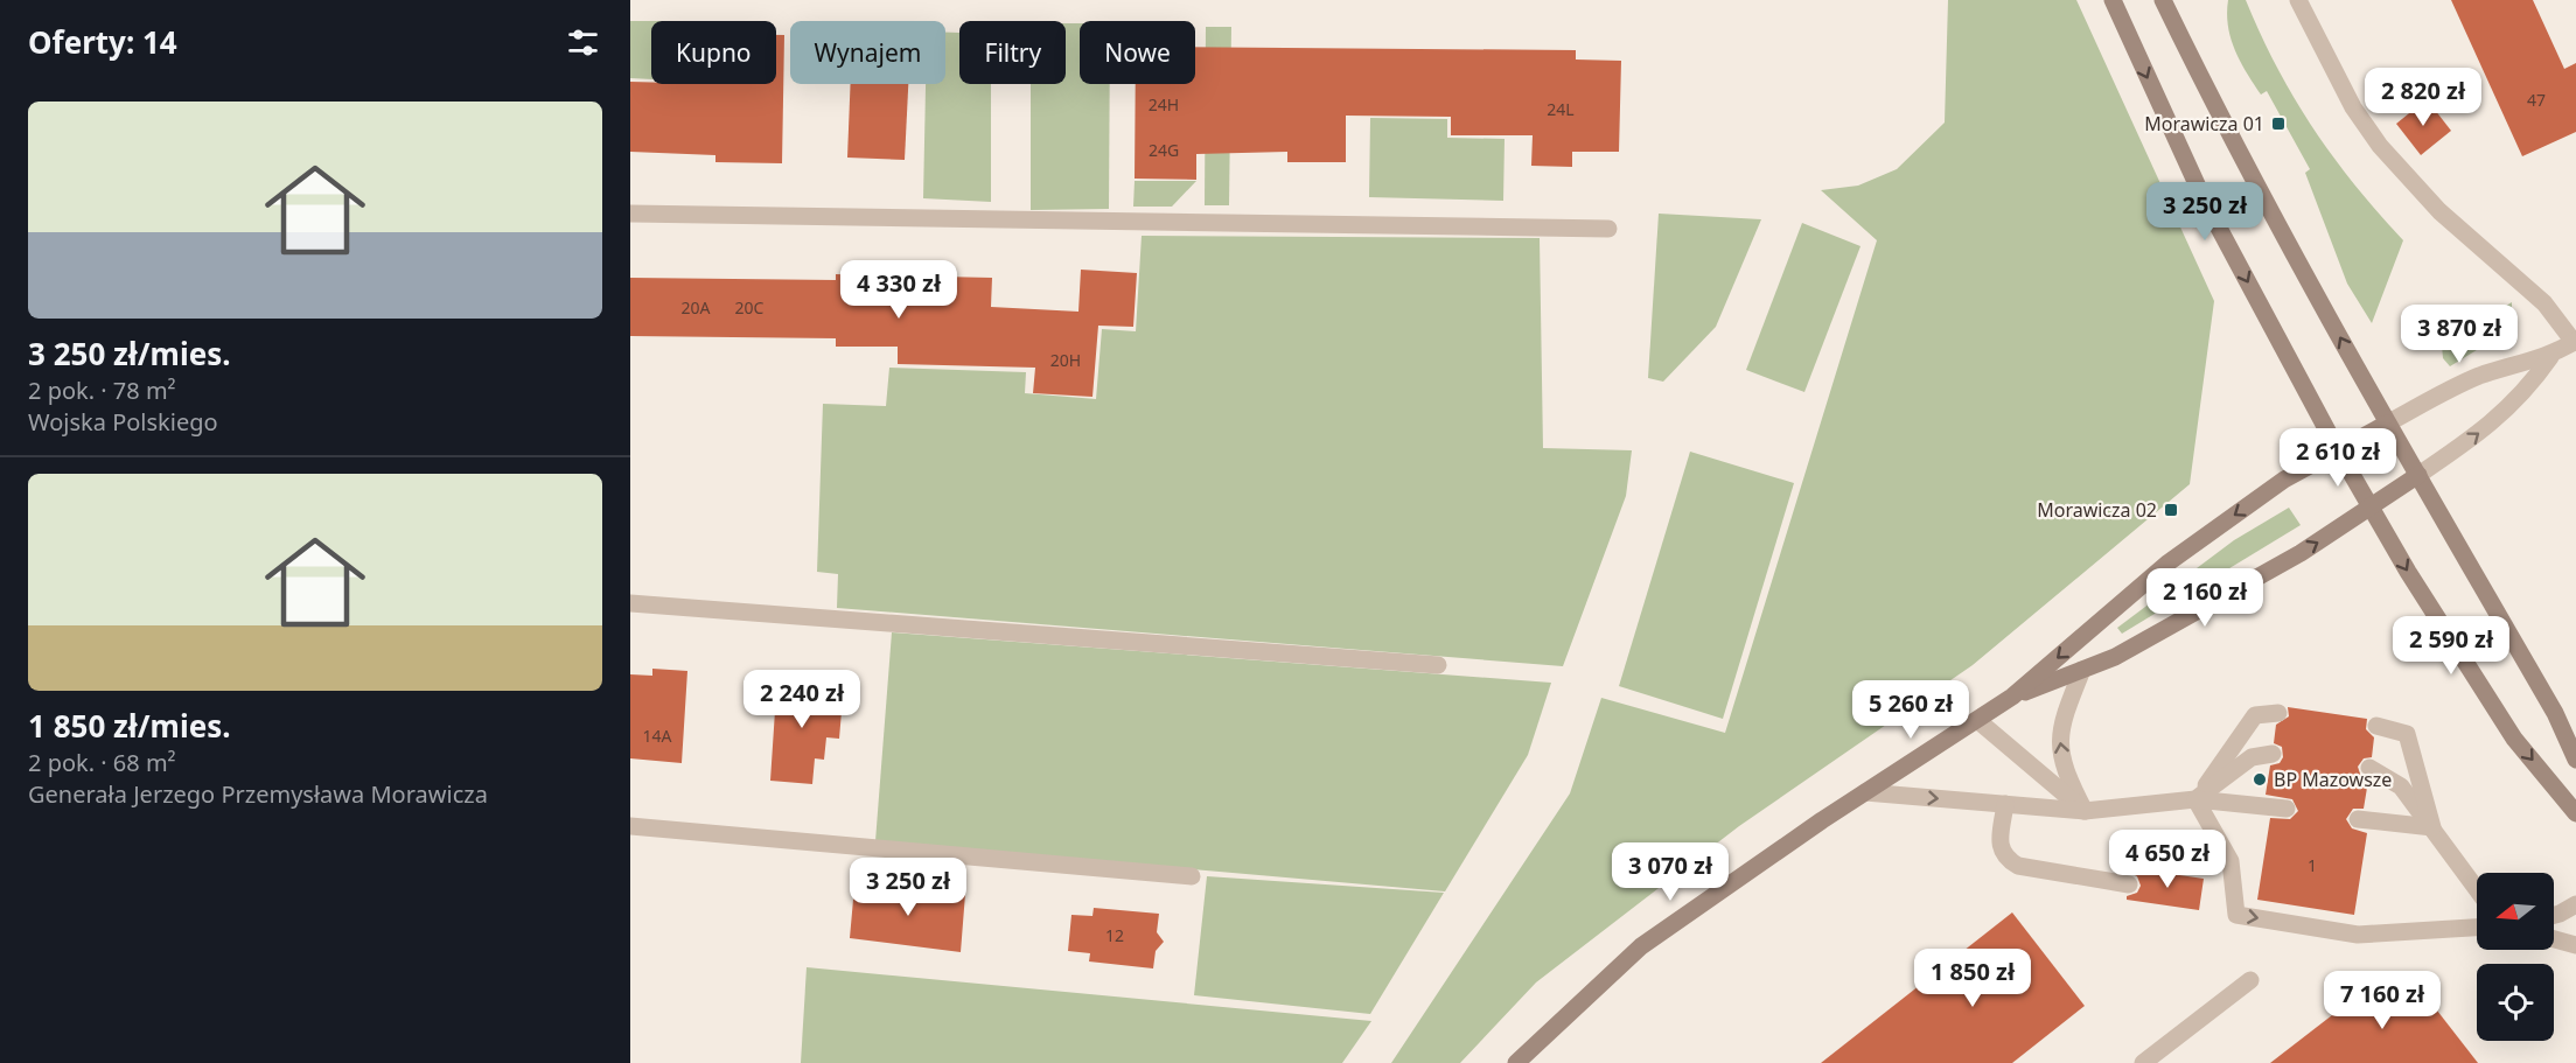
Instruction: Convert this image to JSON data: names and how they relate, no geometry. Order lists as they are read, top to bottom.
{
  "places": {
    "transit": ["Morawicza 01", "Morawicza 02"],
    "other": ["BP Mazowsze"]
  },
  "house_numbers": [
    "47",
    "24H",
    "24L",
    "24G",
    "20A",
    "20C",
    "20H",
    "14A",
    "1",
    "12"
  ],
  "north": "left",
  "page": {
    "heading": "Oferty: 14",
    "chip": [
      "Kupno",
      "Wynajem",
      "Filtry",
      "Nowe"
    ],
    "price": [
      "2 820 zł",
      "3 250 zł",
      "4 330 zł",
      "3 870 zł",
      "2 610 zł",
      "2 160 zł",
      "2 590 zł",
      "2 240 zł",
      "5 260 zł",
      "4 650 zł",
      "3 070 zł",
      "3 250 zł",
      "1 850 zł",
      "7 160 zł"
    ],
    "list": [
      {
        "name": "3 250 zł/mies.",
        "note": "2 pok. · 78 m² · Wojska Polskiego"
      },
      {
        "name": "1 850 zł/mies.",
        "note": "2 pok. · 68 m² · Generała Jerzego Przemysława Morawicza"
      }
    ]
  }
}
